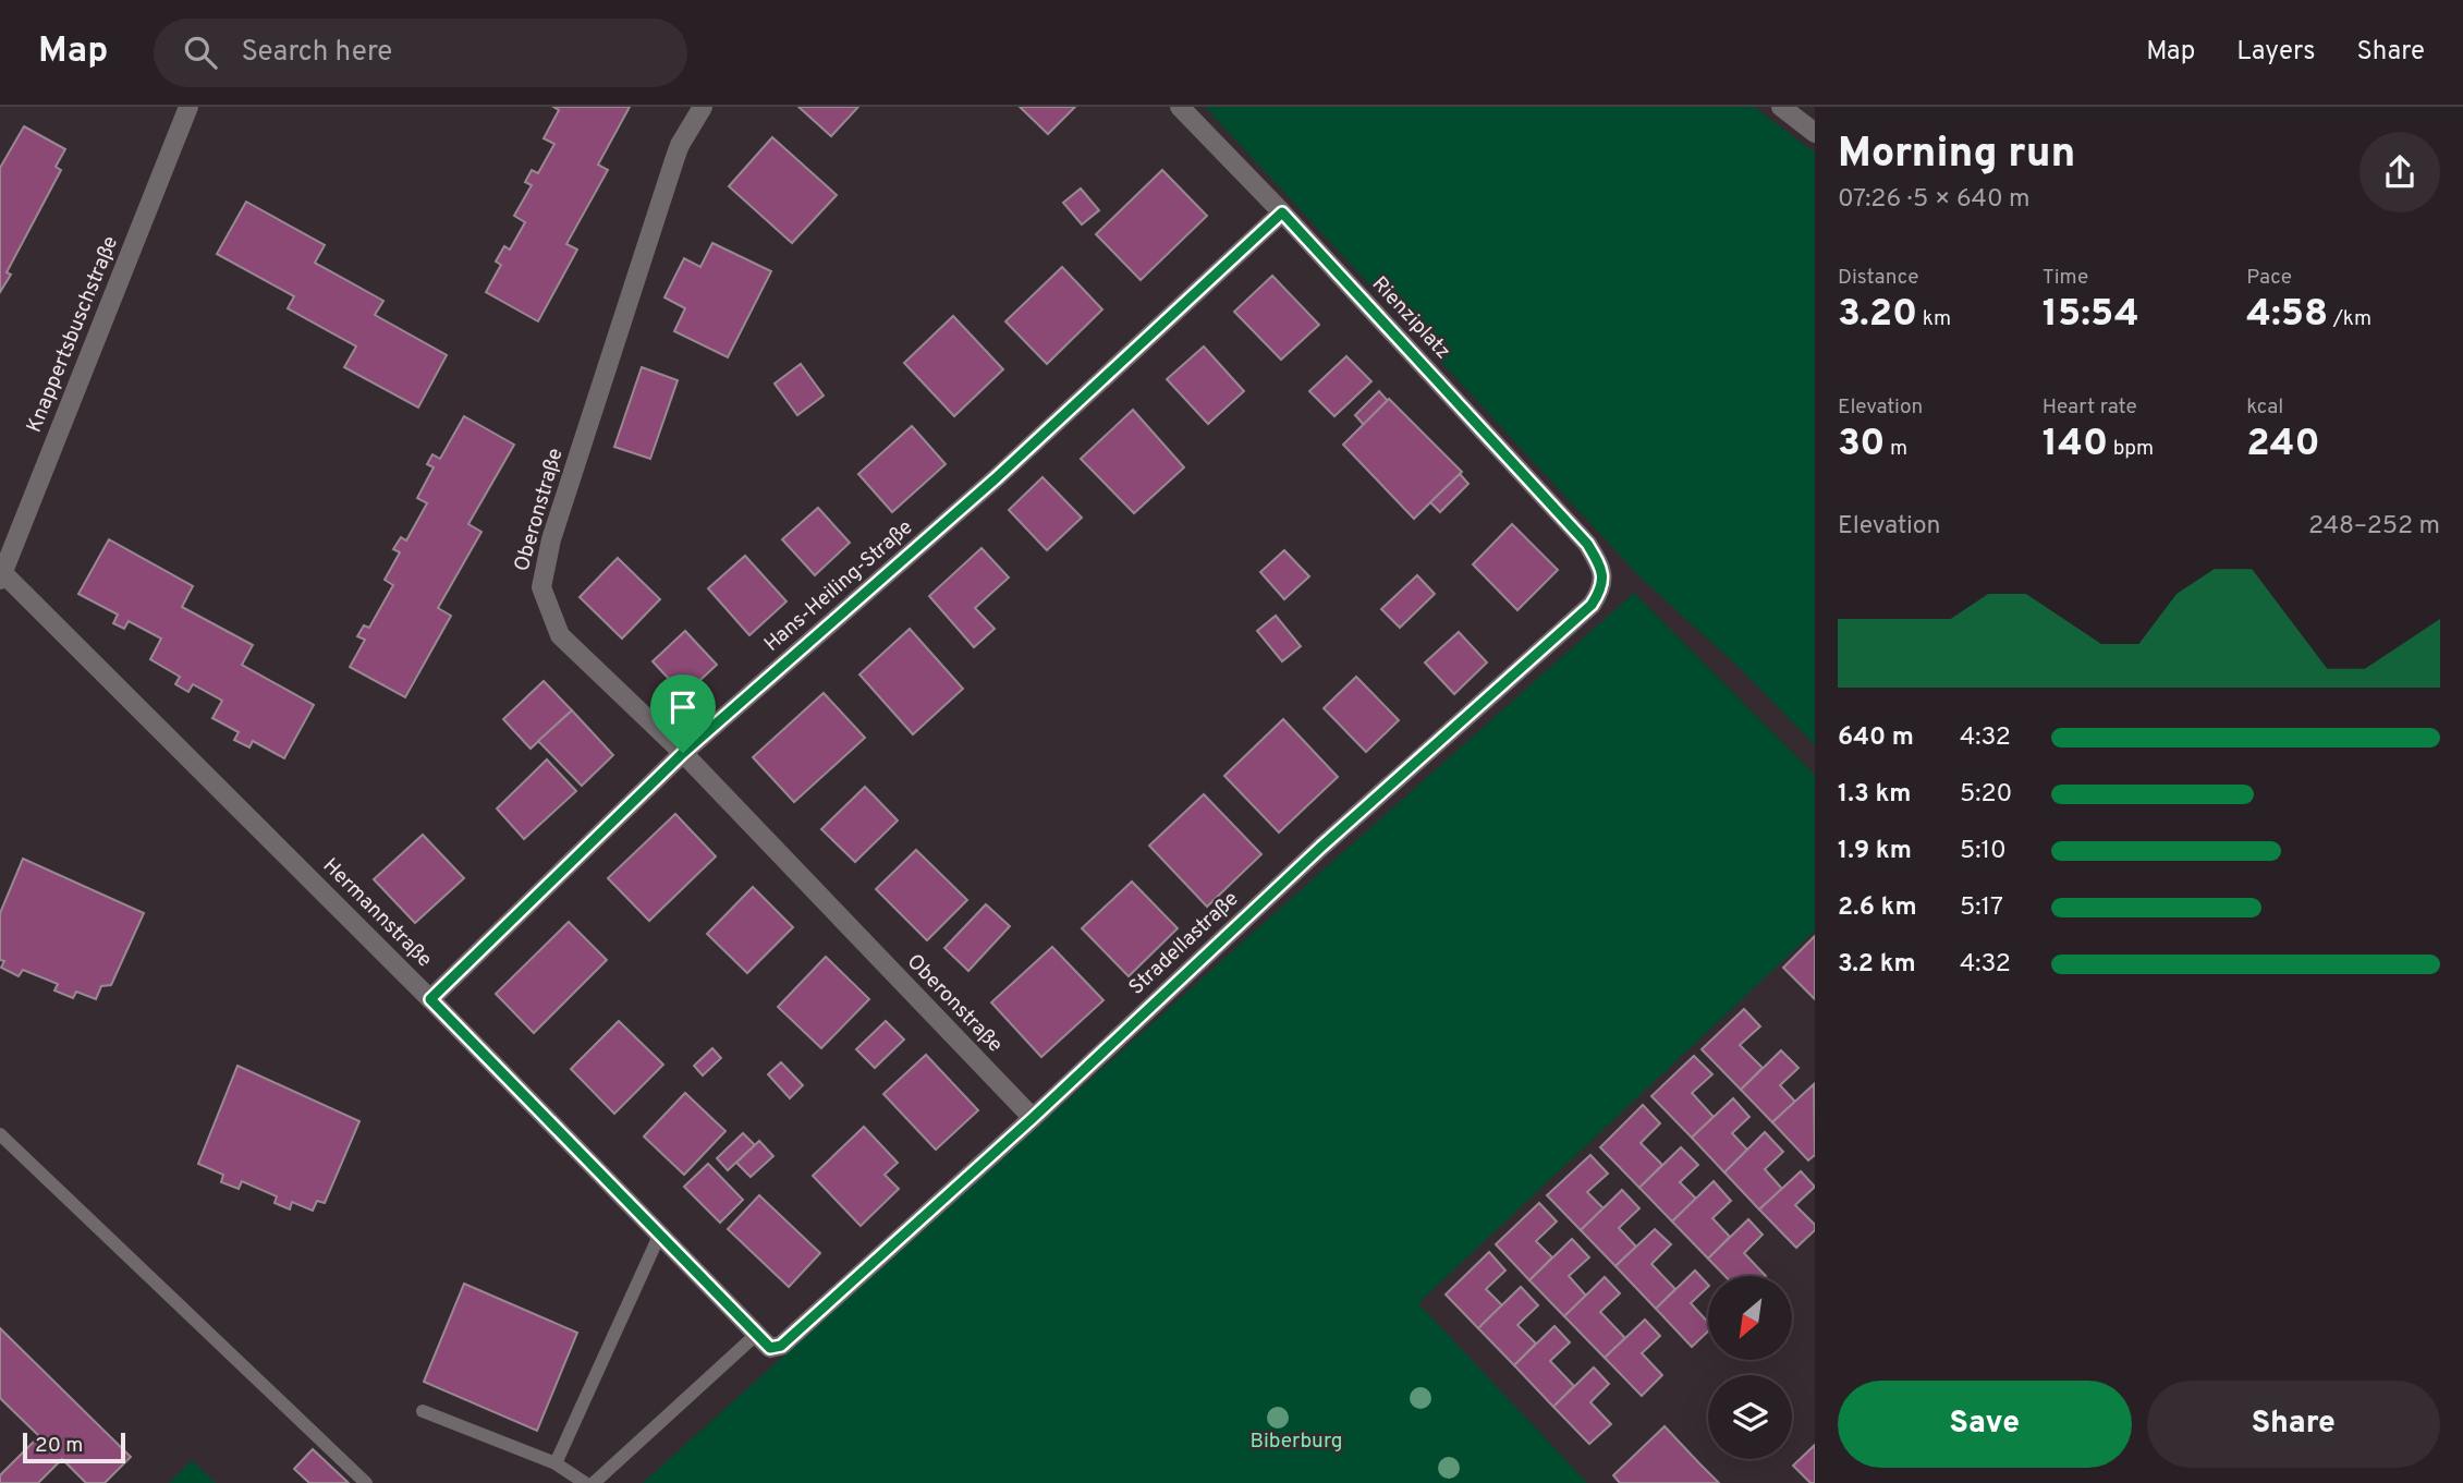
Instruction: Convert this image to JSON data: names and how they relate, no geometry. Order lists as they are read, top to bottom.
{
  "streets": {
    "street": [
      "Rienziplatz",
      "Knappertsbuschstraße",
      "Oberonstraße",
      "Hans-Heiling-Straße",
      "Hermannstraße",
      "Stradellastraße"
    ]
  },
  "crossings": [
    ["Rienziplatz", "Hans-Heiling-Straße"],
    ["Rienziplatz", "Stradellastraße"],
    ["Knappertsbuschstraße", "Hermannstraße"],
    ["Oberonstraße", "Hans-Heiling-Straße"],
    ["Oberonstraße", "Stradellastraße"],
    ["Hans-Heiling-Straße", "Hermannstraße"],
    ["Hermannstraße", "Stradellastraße"]
  ],
  "parks": ["Biberburg"],
  "scale_bar": "20 m",
  "north": "bottom left",
  "page": {
    "header": "Map",
    "search": "Search here",
    "nav": ["Map", "Layers", "Share"],
    "heading": ["Morning run", "07:26 · 5 × 640 m"],
    "stats": [
      ["Distance", "3.20 km"],
      ["Time", "15:54"],
      ["Pace", "4:58 /km"],
      ["Elevation", "30 m"],
      ["Heart rate", "140 bpm"],
      ["kcal", "240"]
    ],
    "chart": ["Elevation", "248–252 m"],
    "list": [
      {
        "name": "640 m",
        "note": "4:32"
      },
      {
        "name": "1.3 km",
        "note": "5:20"
      },
      {
        "name": "1.9 km",
        "note": "5:10"
      },
      {
        "name": "2.6 km",
        "note": "5:17"
      },
      {
        "name": "3.2 km",
        "note": "4:32"
      }
    ],
    "buttons": ["Save", "Share"],
    "scale": "20 m"
  }
}
